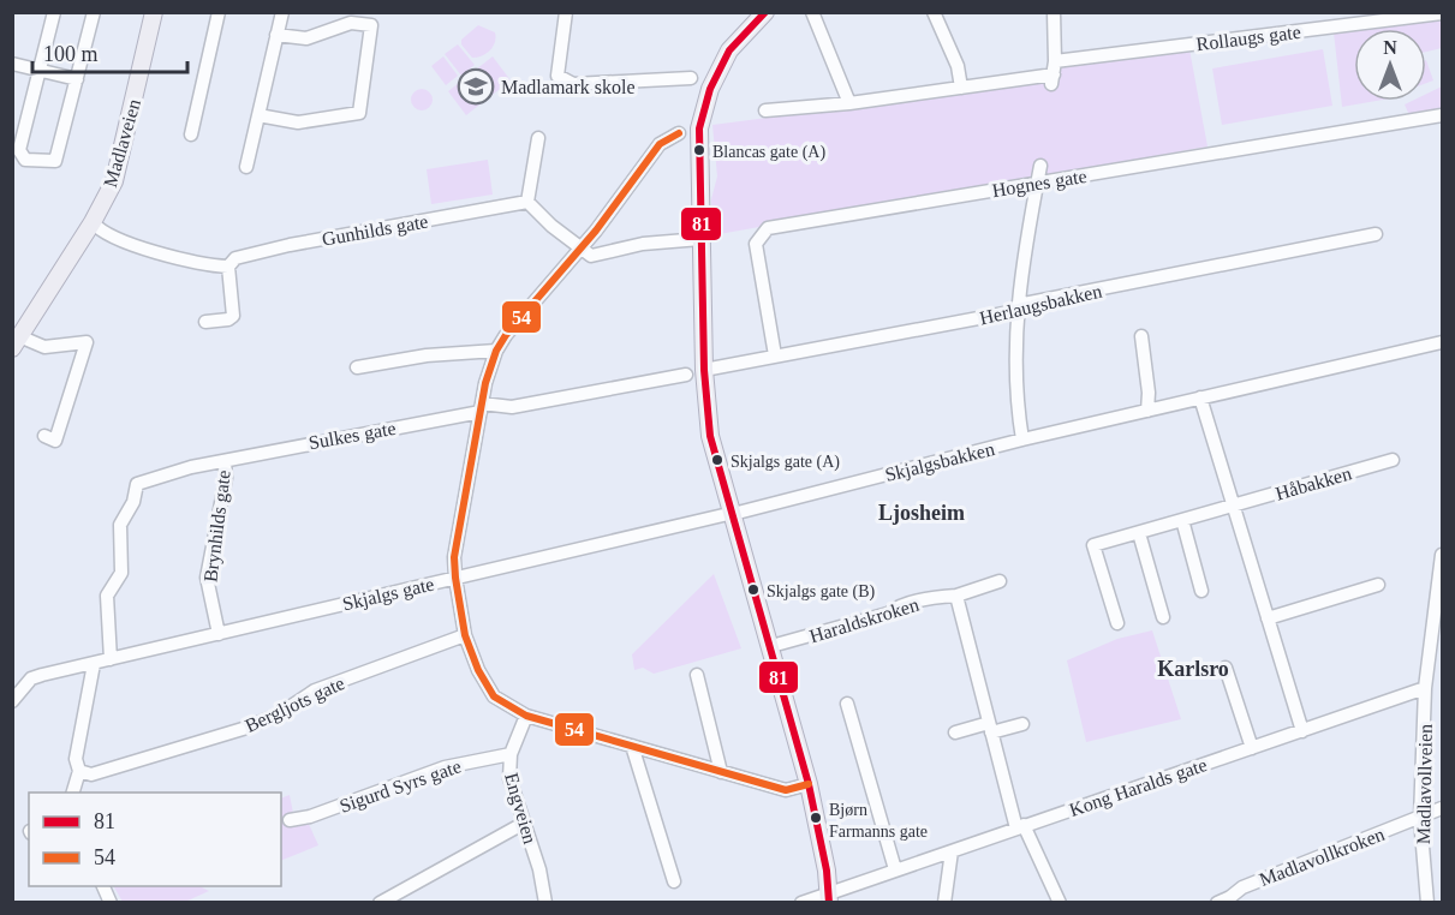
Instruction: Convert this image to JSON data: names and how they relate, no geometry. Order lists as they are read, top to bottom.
{
  "streets": {
    "main road": ["Madlaveien"],
    "street": [
      "Rollaugs gate",
      "Hognes gate",
      "Gunhilds gate",
      "Herlaugsbakken",
      "Sulkes gate",
      "Skjalgsbakken",
      "Håbakken",
      "Brynhilds gate",
      "Skjalgs gate",
      "Haraldskroken",
      "Bergljots gate",
      "Madlavollveien",
      "Sigurd Syrs gate",
      "Kong Haralds gate",
      "Engveien",
      "Madlavollkroken"
    ]
  },
  "crossings": [
    ["Madlaveien", "Gunhilds gate"],
    ["Hognes gate", "Herlaugsbakken"],
    ["Sulkes gate", "Brynhilds gate"],
    ["Sulkes gate", "Skjalgs gate"],
    ["Skjalgsbakken", "Skjalgs gate"],
    ["Brynhilds gate", "Skjalgs gate"],
    ["Madlavollveien", "Kong Haralds gate"],
    ["Madlavollveien", "Madlavollkroken"],
    ["Sigurd Syrs gate", "Engveien"]
  ],
  "districts": ["Ljosheim", "Karlsro"],
  "places": {
    "school or university": ["Madlamark skole"],
    "other": [
      "Blancas gate (A)",
      "Skjalgs gate (A)",
      "Skjalgs gate (B)",
      "Bjørn Farmanns gate"
    ]
  },
  "lines": ["transit line 81", "transit line 54"],
  "legend": ["81", "54"],
  "scale_bar": "100 m",
  "north": "top"
}
